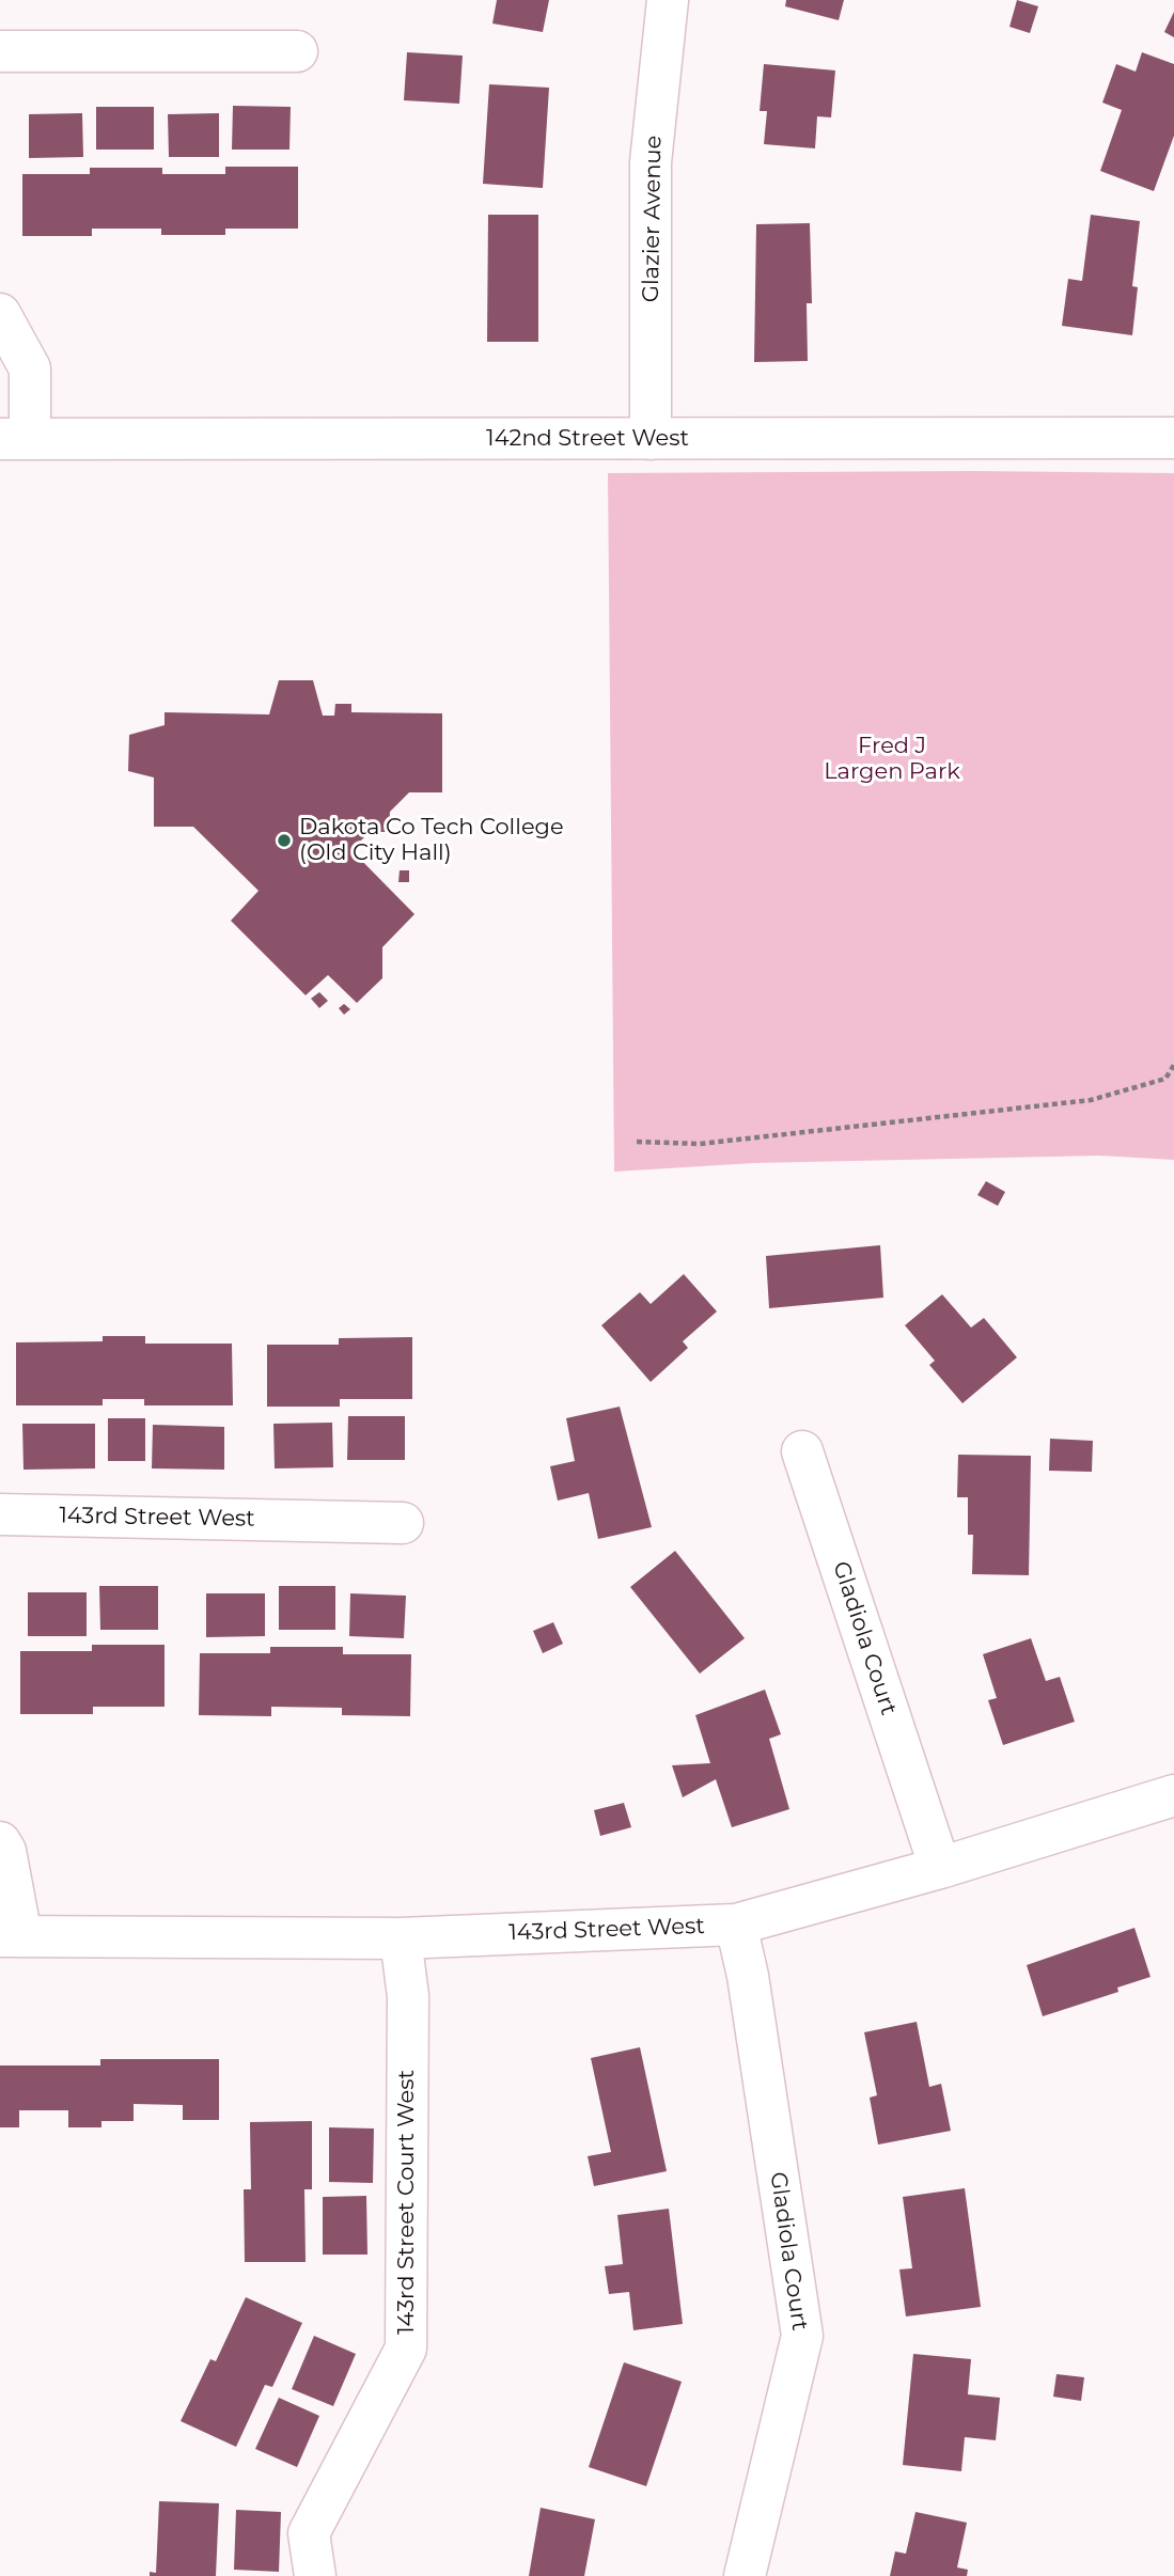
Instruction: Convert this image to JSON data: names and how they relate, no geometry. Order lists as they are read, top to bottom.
{
  "streets": {
    "street": [
      "Glazier Avenue",
      "142nd Street West",
      "143rd Street West",
      "Gladiola Court",
      "143rd Street Court West"
    ]
  },
  "crossings": [
    ["Glazier Avenue", "142nd Street West"],
    ["143rd Street West", "Gladiola Court"],
    ["143rd Street West", "143rd Street Court West"]
  ],
  "parks": ["Fred J Largen Park"],
  "places": ["Dakota Co Tech College (Old City Hall)"]
}
